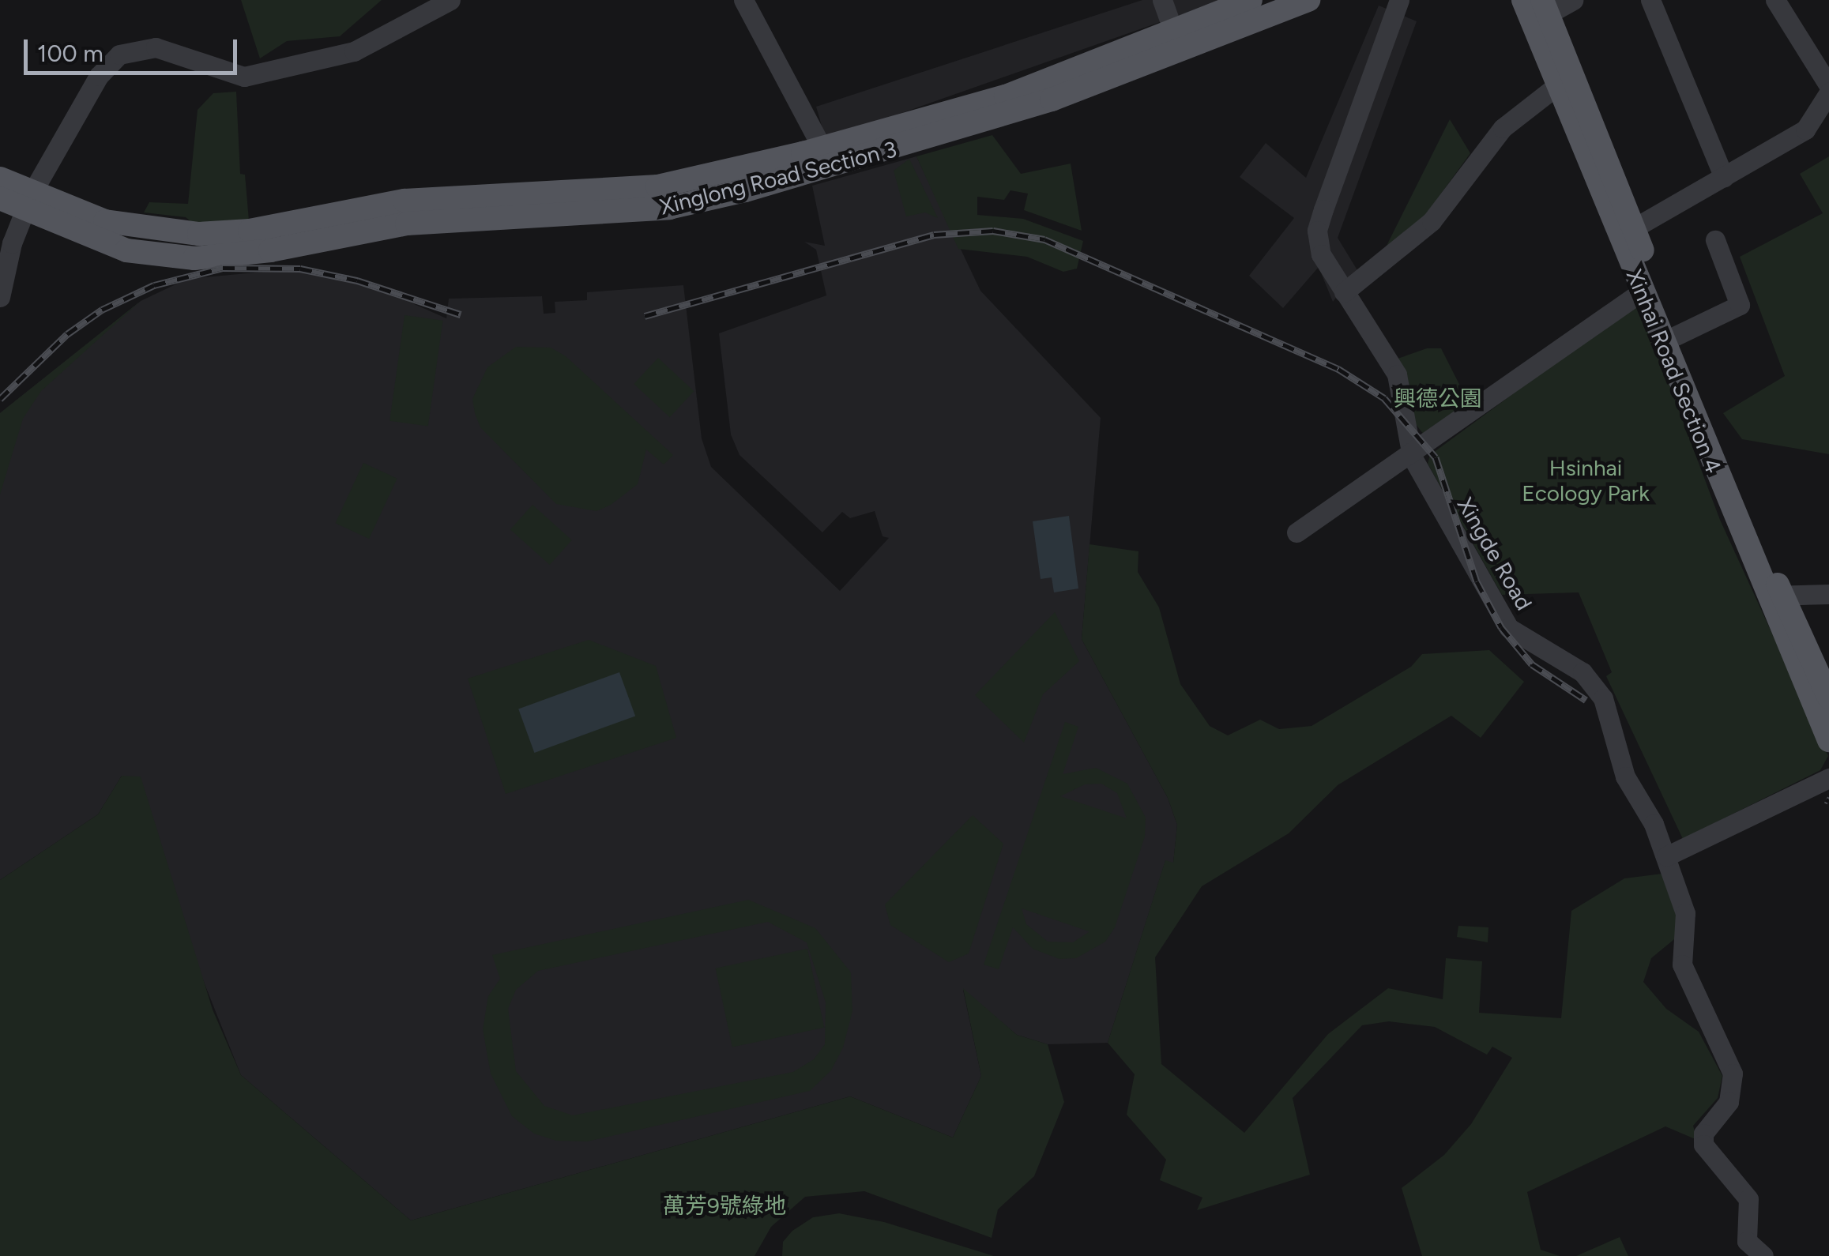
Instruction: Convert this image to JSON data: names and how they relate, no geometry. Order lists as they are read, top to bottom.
{
  "streets": {
    "main road": ["Xinglong Road Section 3", "Xinhai Road Section 4"],
    "street": ["Xingde Road"]
  },
  "parks": ["興德公園", "Hsinhai Ecology Park", "萬芳9號綠地"],
  "scale_bar": "100 m"
}
